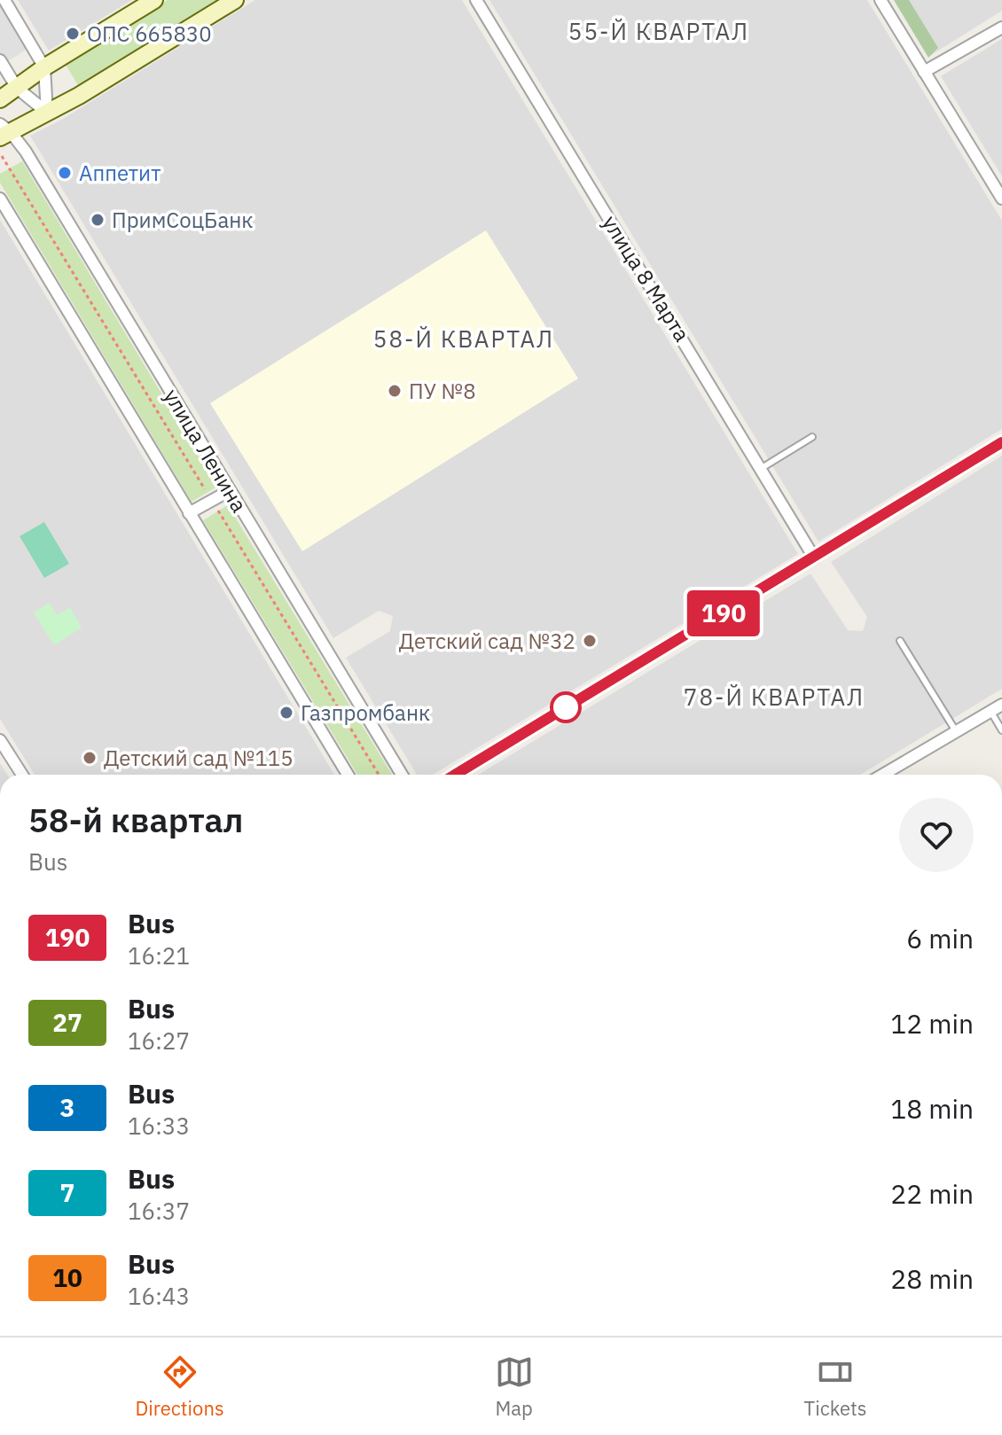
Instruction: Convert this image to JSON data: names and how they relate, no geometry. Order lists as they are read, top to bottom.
{
  "streets": {
    "street": ["улица 8 Марта", "улица Ленина"]
  },
  "districts": ["55-Й КВАРТАЛ", "58-Й КВАРТАЛ", "78-Й КВАРТАЛ"],
  "places": [
    "ОПС 665830",
    "Аппетит",
    "ПримСоцБанк",
    "ПУ №8",
    "Детский сад №32",
    "Газпромбанк",
    "Детский сад №115"
  ],
  "lines": ["bus line 190"],
  "page": {
    "on_map": "190",
    "heading": ["58-й квартал", "Bus"],
    "list": [
      {
        "mark": "190",
        "name": "Bus",
        "note": "16:21",
        "value": "6 min"
      },
      {
        "mark": "27",
        "name": "Bus",
        "note": "16:27",
        "value": "12 min"
      },
      {
        "mark": "3",
        "name": "Bus",
        "note": "16:33",
        "value": "18 min"
      },
      {
        "mark": "7",
        "name": "Bus",
        "note": "16:37",
        "value": "22 min"
      },
      {
        "mark": "10",
        "name": "Bus",
        "note": "16:43",
        "value": "28 min"
      }
    ],
    "tabs": ["Directions", "Map", "Tickets"]
  }
}
